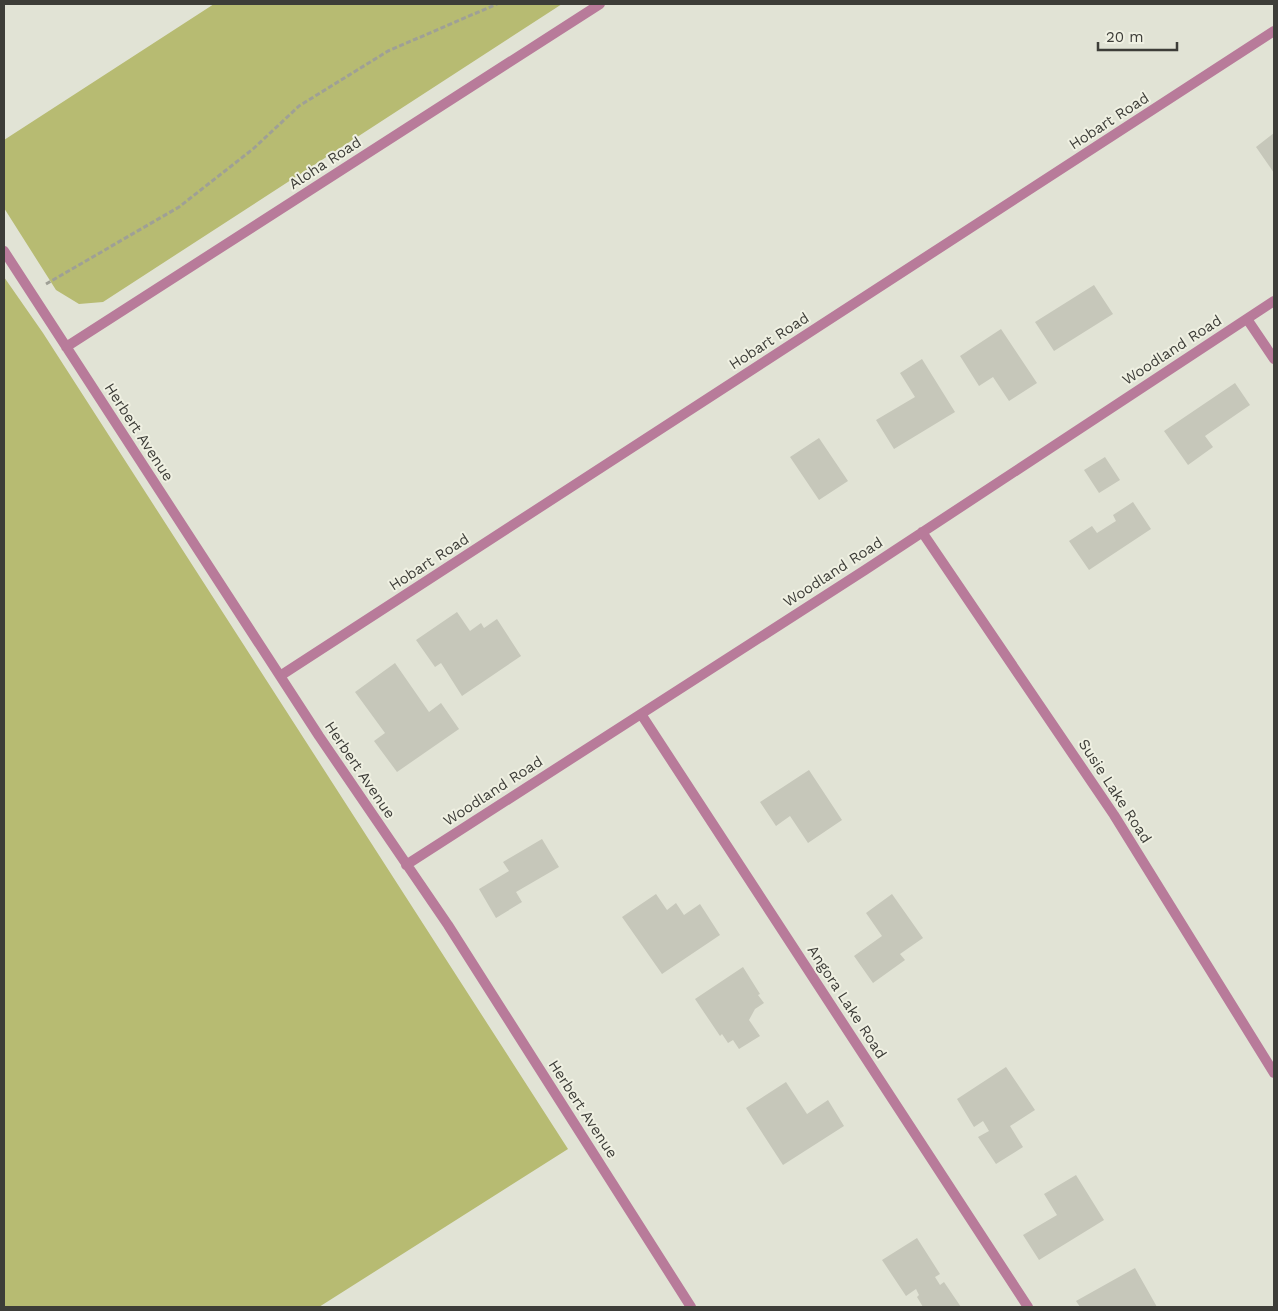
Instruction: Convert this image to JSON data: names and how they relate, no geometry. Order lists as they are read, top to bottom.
{
  "streets": {
    "street": [
      "Hobart Road",
      "Aloha Road",
      "Woodland Road",
      "Herbert Avenue",
      "Susie Lake Road",
      "Angora Lake Road"
    ]
  },
  "crossings": [
    ["Hobart Road", "Herbert Avenue"],
    ["Aloha Road", "Herbert Avenue"],
    ["Woodland Road", "Herbert Avenue"],
    ["Woodland Road", "Susie Lake Road"],
    ["Woodland Road", "Angora Lake Road"]
  ],
  "scale_bar": "20 m"
}
